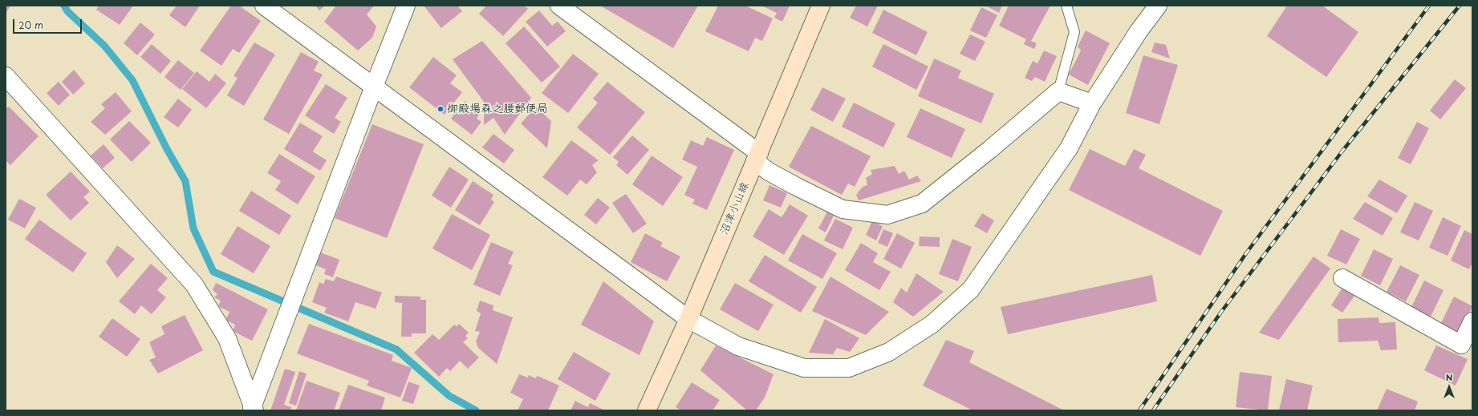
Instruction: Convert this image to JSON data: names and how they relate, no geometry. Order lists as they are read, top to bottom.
{
  "streets": {
    "main road": ["沼津小山線"]
  },
  "places": ["御殿場森之腰郵便局"],
  "scale_bar": "20 m",
  "north": "top"
}
